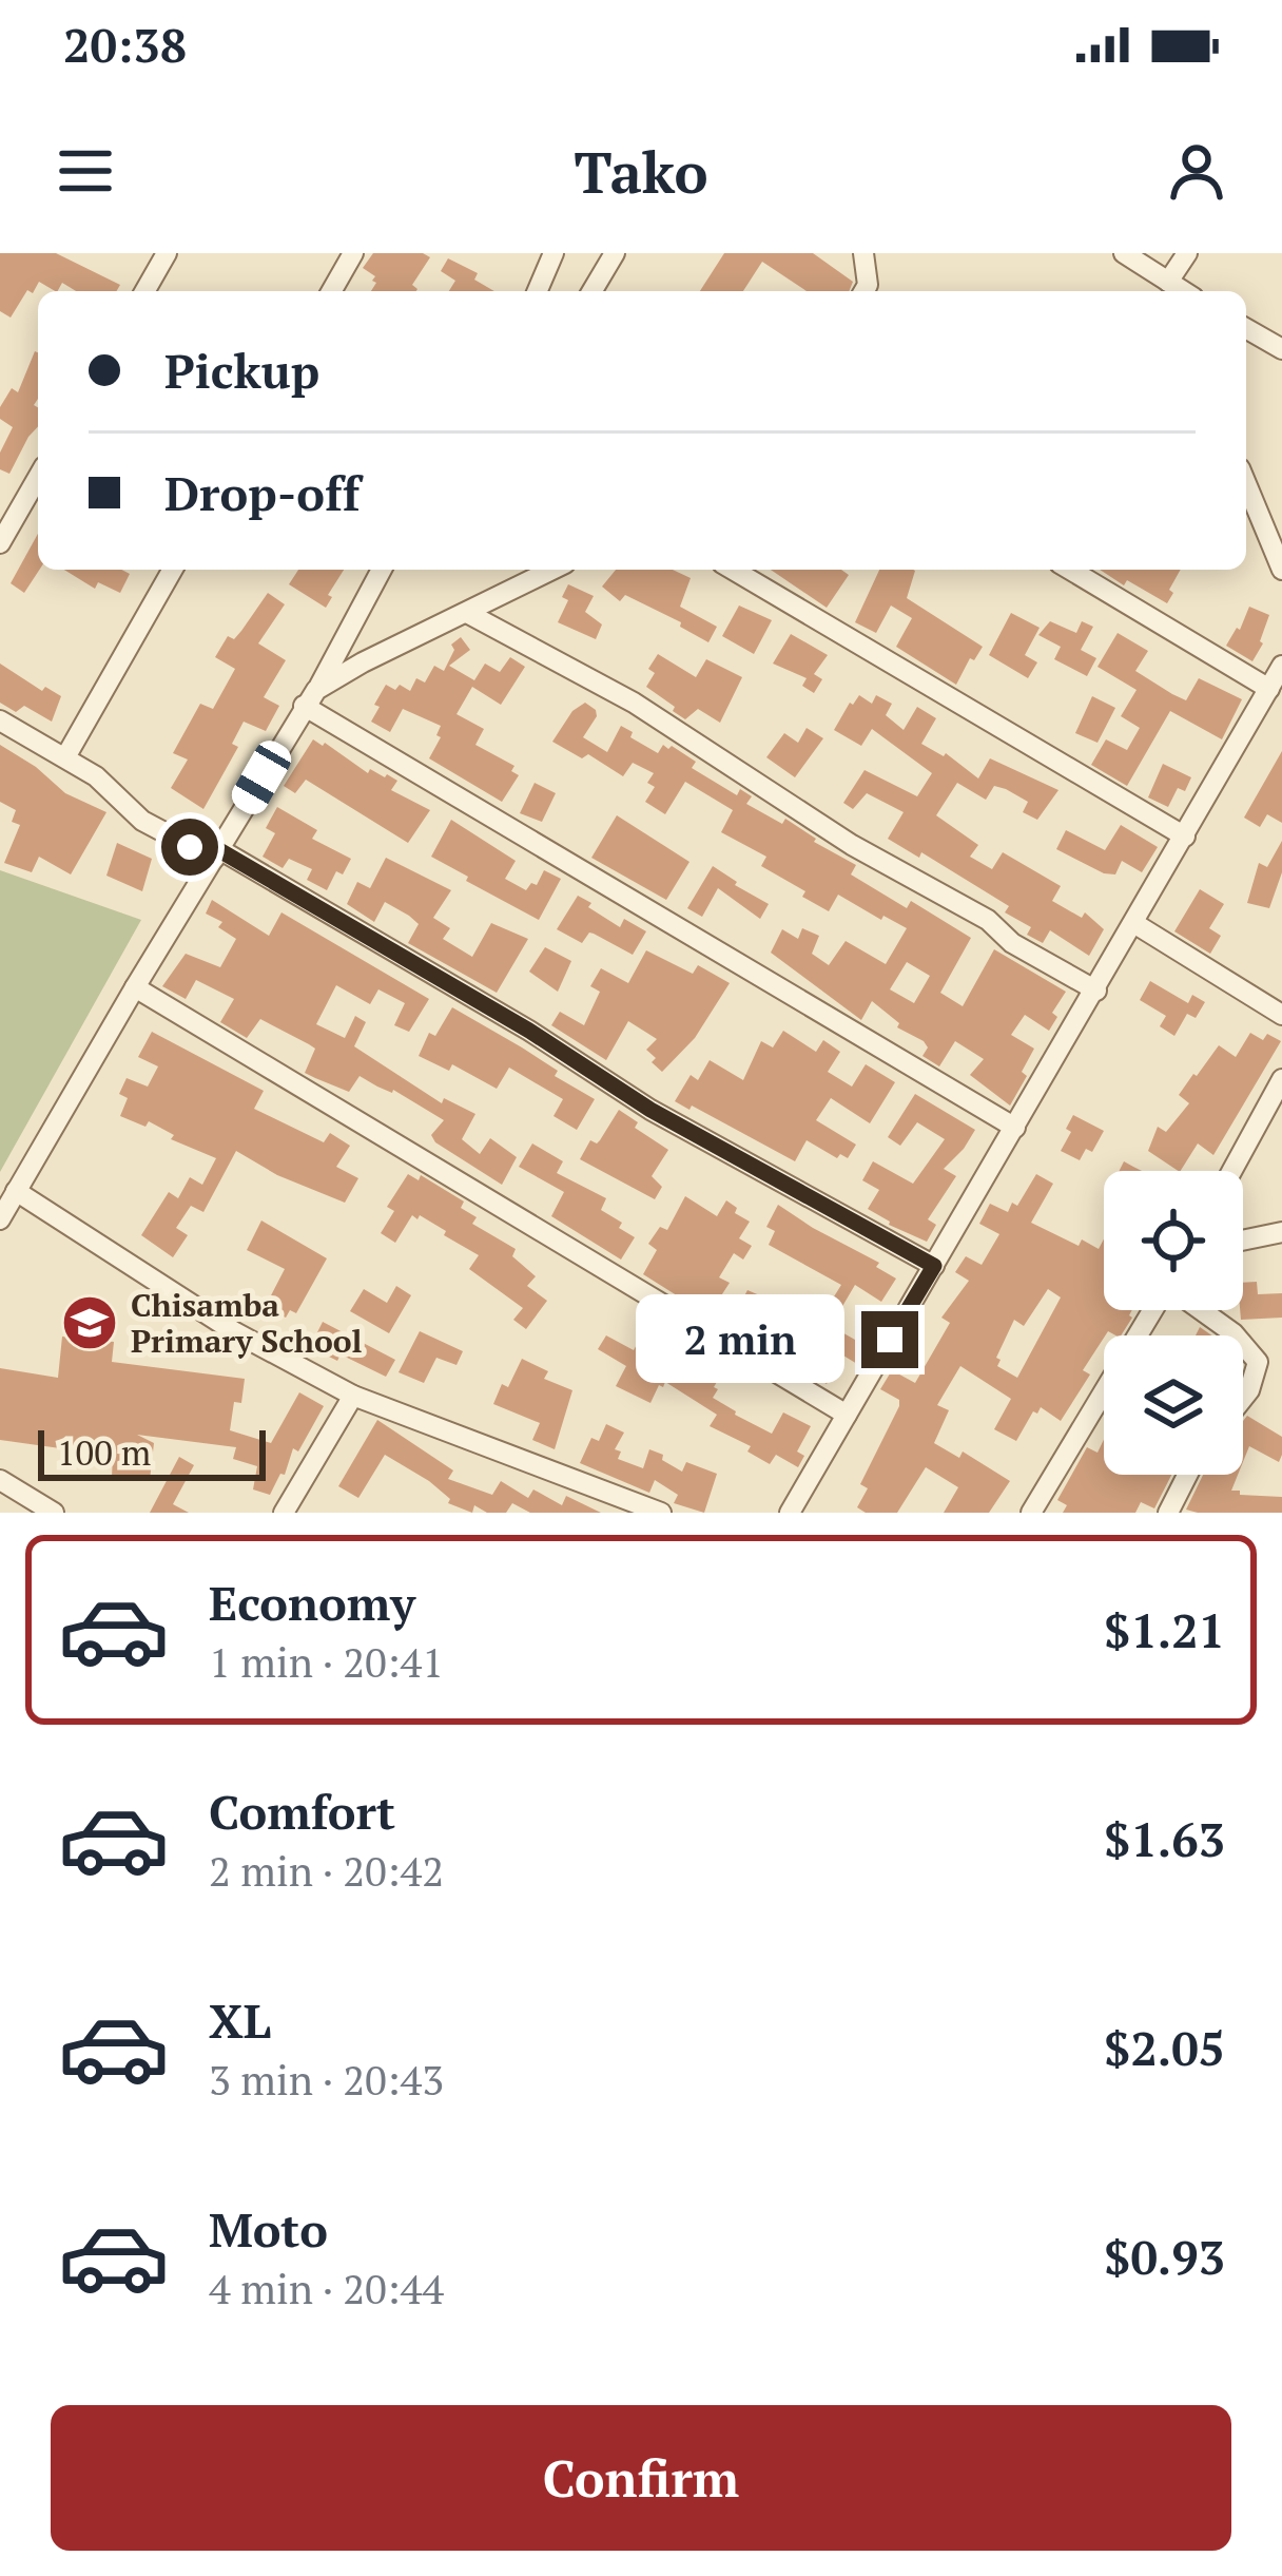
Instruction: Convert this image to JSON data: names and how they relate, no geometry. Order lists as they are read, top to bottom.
{
  "places": {
    "school or university": ["Chisamba Primary School"]
  },
  "scale_bar": "100 m",
  "page": {
    "status": "20:38",
    "header": "Tako",
    "banner": ["Pickup", "Drop-off"],
    "bubble": "2 min",
    "scale": "100 m",
    "list": [
      {
        "name": "Economy",
        "note": "1 min · 20:41",
        "value": "$1.21"
      },
      {
        "name": "Comfort",
        "note": "2 min · 20:42",
        "value": "$1.63"
      },
      {
        "name": "XL",
        "note": "3 min · 20:43",
        "value": "$2.05"
      },
      {
        "name": "Moto",
        "note": "4 min · 20:44",
        "value": "$0.93"
      }
    ],
    "buttons": "Confirm"
  }
}
